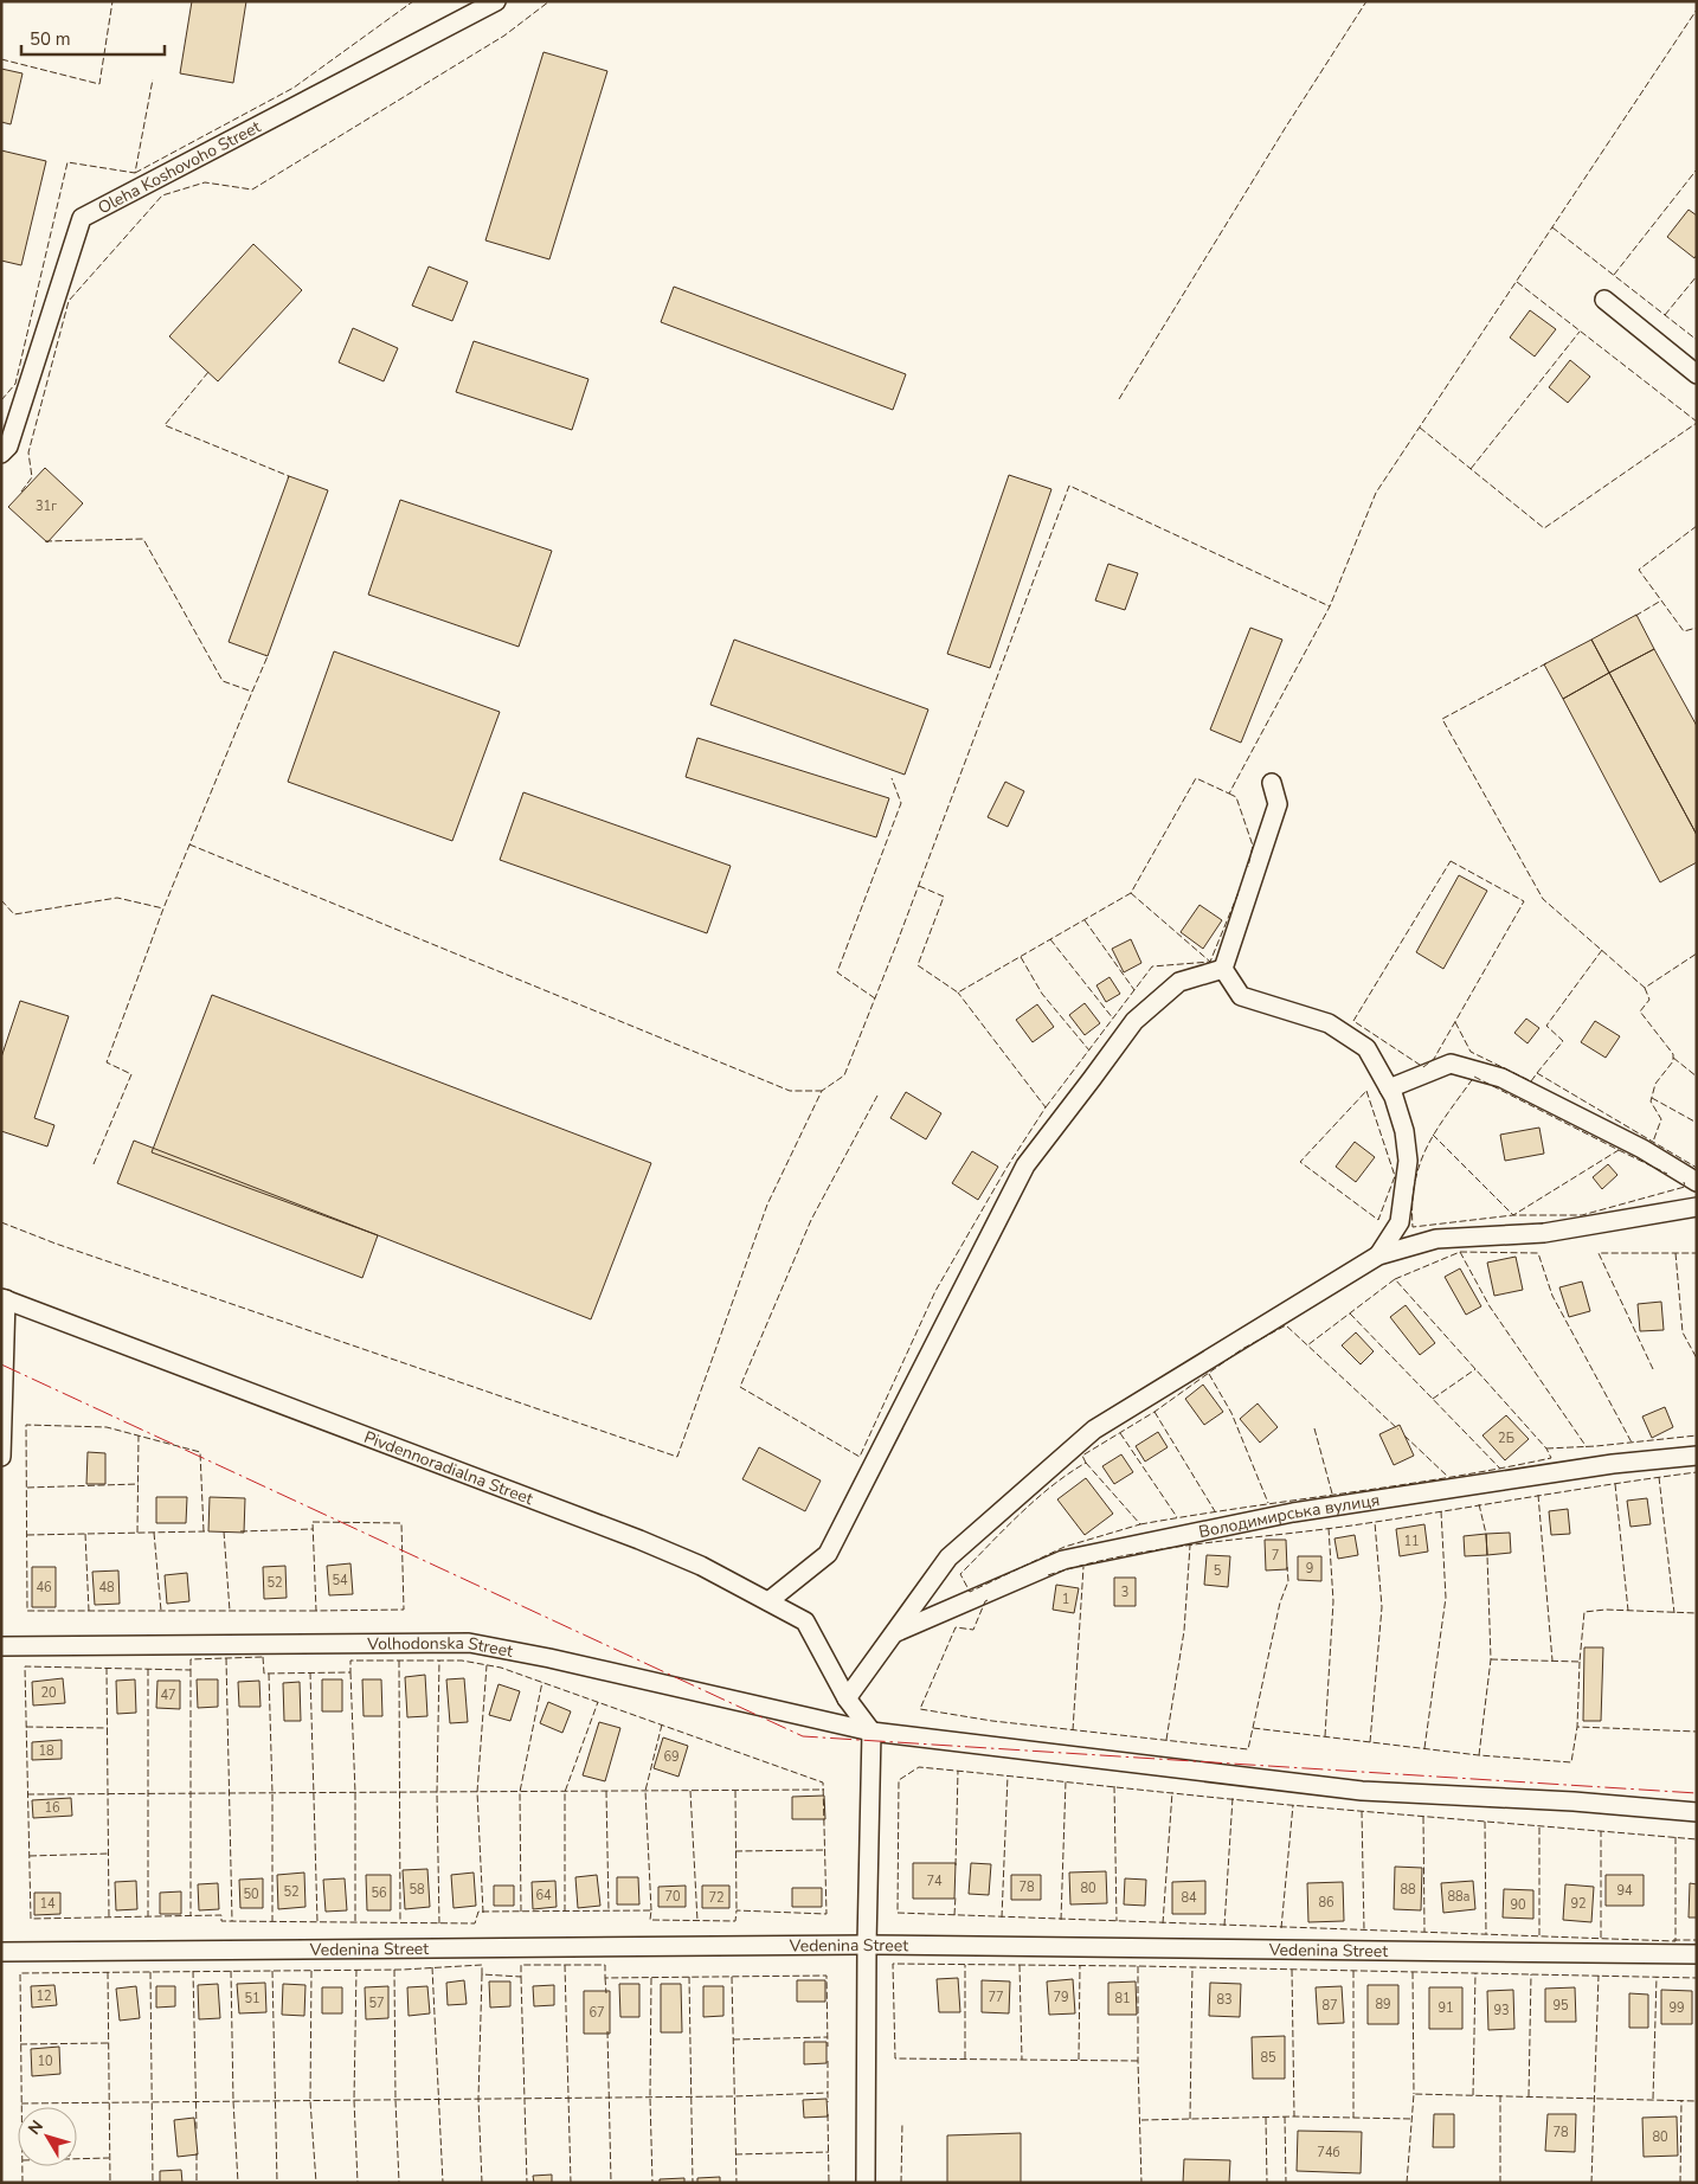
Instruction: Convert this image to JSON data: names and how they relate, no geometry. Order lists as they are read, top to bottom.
{
  "streets": {
    "street": [
      "Oleha Koshovoho Street",
      "Pivdennoradialna Street",
      "Володимирська вулиця",
      "Volhodonska Street",
      "Vedenina Street"
    ]
  },
  "crossings": [
    ["Pivdennoradialna Street", "Volhodonska Street"]
  ],
  "house_numbers": [
    "31г",
    "2Б",
    "11",
    "7",
    "9",
    "5",
    "54",
    "52",
    "46",
    "48",
    "3",
    "1",
    "20",
    "47",
    "18",
    "69",
    "16",
    "74",
    "78",
    "80",
    "58",
    "88",
    "94",
    "52",
    "56",
    "50",
    "64",
    "70",
    "88а",
    "72",
    "84",
    "86",
    "14",
    "92",
    "90",
    "12",
    "77",
    "79",
    "51",
    "81",
    "83",
    "57",
    "89",
    "87",
    "95",
    "91",
    "99",
    "93",
    "67",
    "85",
    "10",
    "78",
    "80",
    "74б"
  ],
  "scale_bar": "50 m",
  "north": "top left"
}
